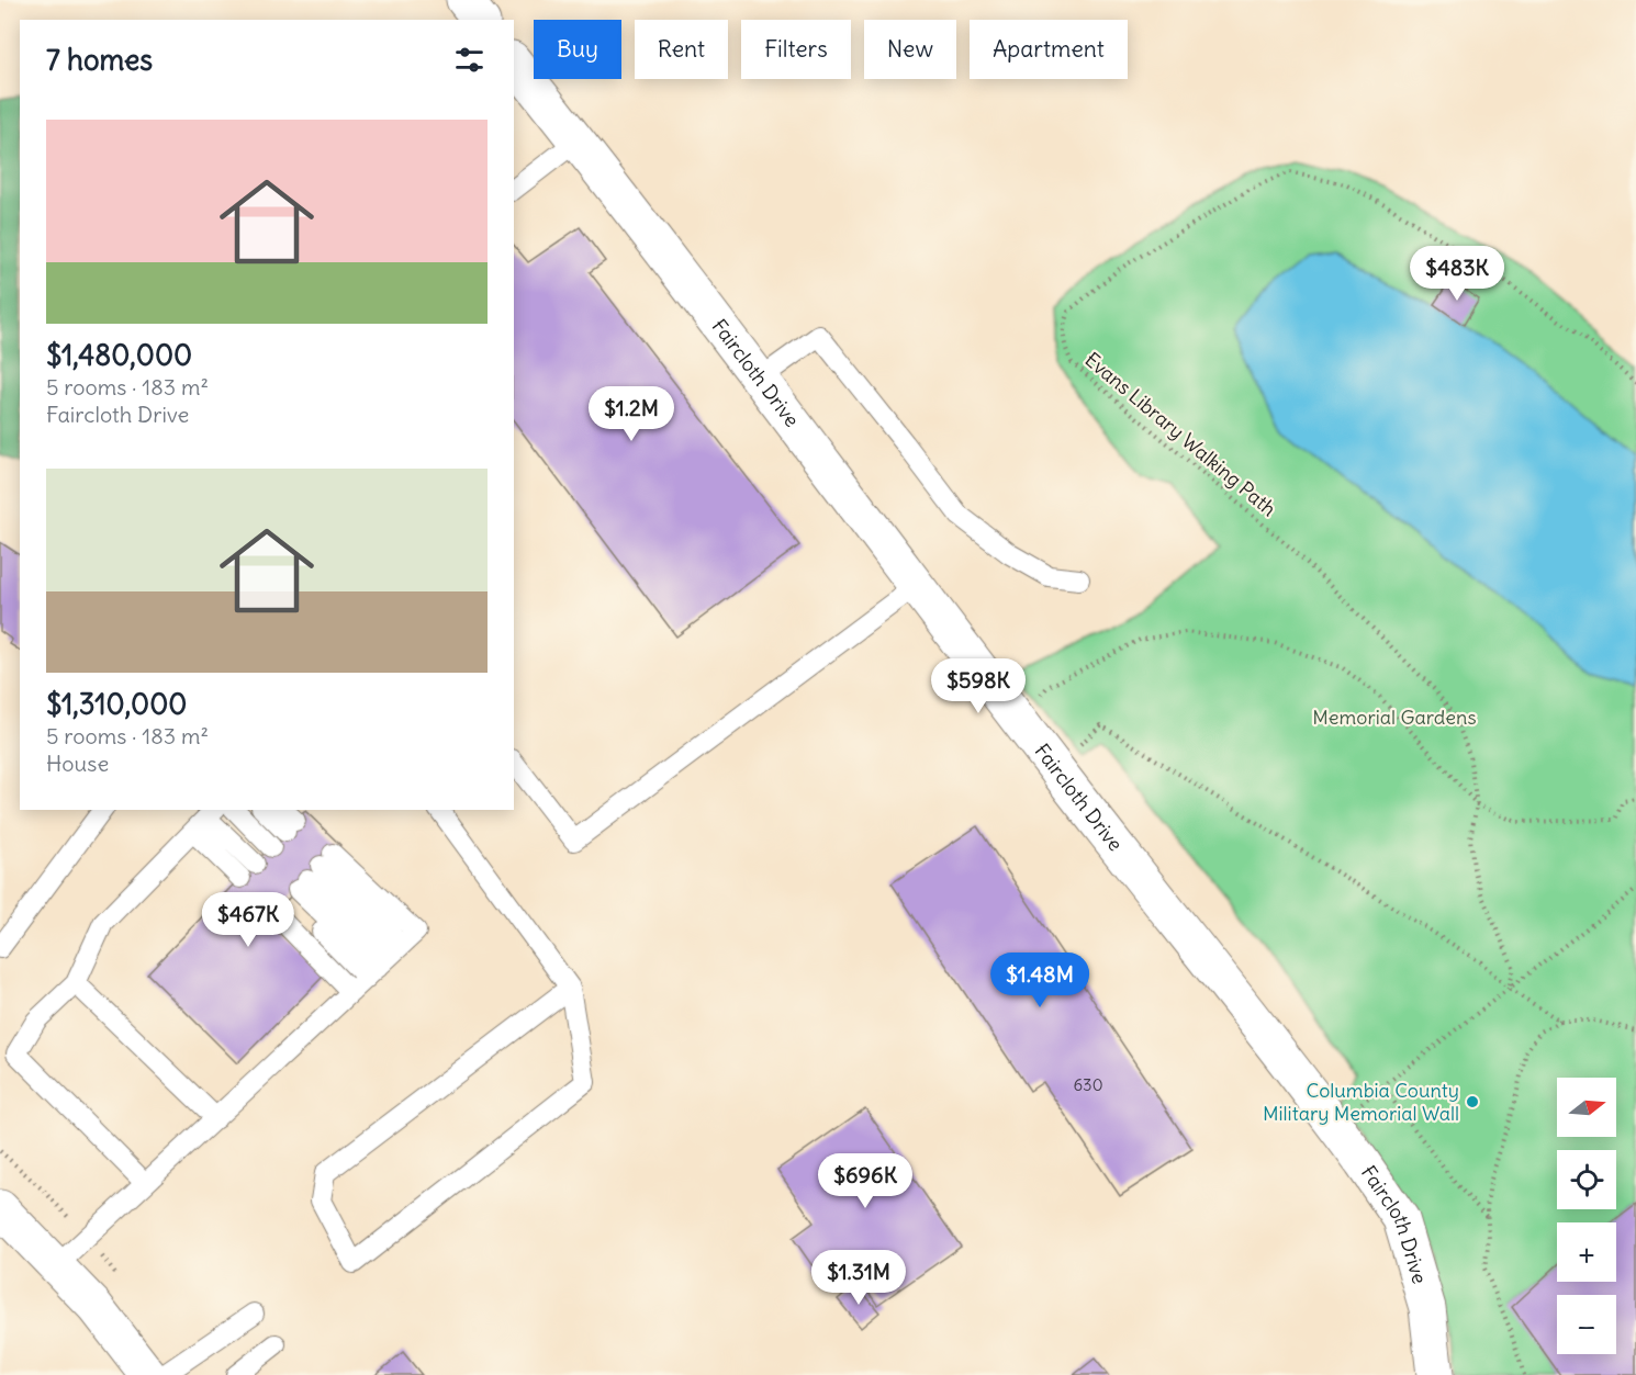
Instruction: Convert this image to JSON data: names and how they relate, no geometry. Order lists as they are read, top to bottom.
{
  "streets": {
    "street": ["Faircloth Drive"],
    "path": ["Evans Library Walking Path"]
  },
  "parks": ["Memorial Gardens"],
  "places": ["Columbia County Military Memorial Wall"],
  "house_numbers": ["630"],
  "north": "right",
  "page": {
    "chip": [
      "Buy",
      "Rent",
      "Filters",
      "New",
      "Apartment"
    ],
    "heading": "7 homes",
    "list": [
      {
        "name": "$1,480,000",
        "note": "5 rooms · 183 m² · Faircloth Drive"
      },
      {
        "name": "$1,310,000",
        "note": "5 rooms · 183 m² · House"
      }
    ],
    "price": [
      "$483K",
      "$1.2M",
      "$598K",
      "$467K",
      "$1.48M",
      "$696K",
      "$1.31M"
    ],
    "map_buttons": ["+", "−"]
  }
}
